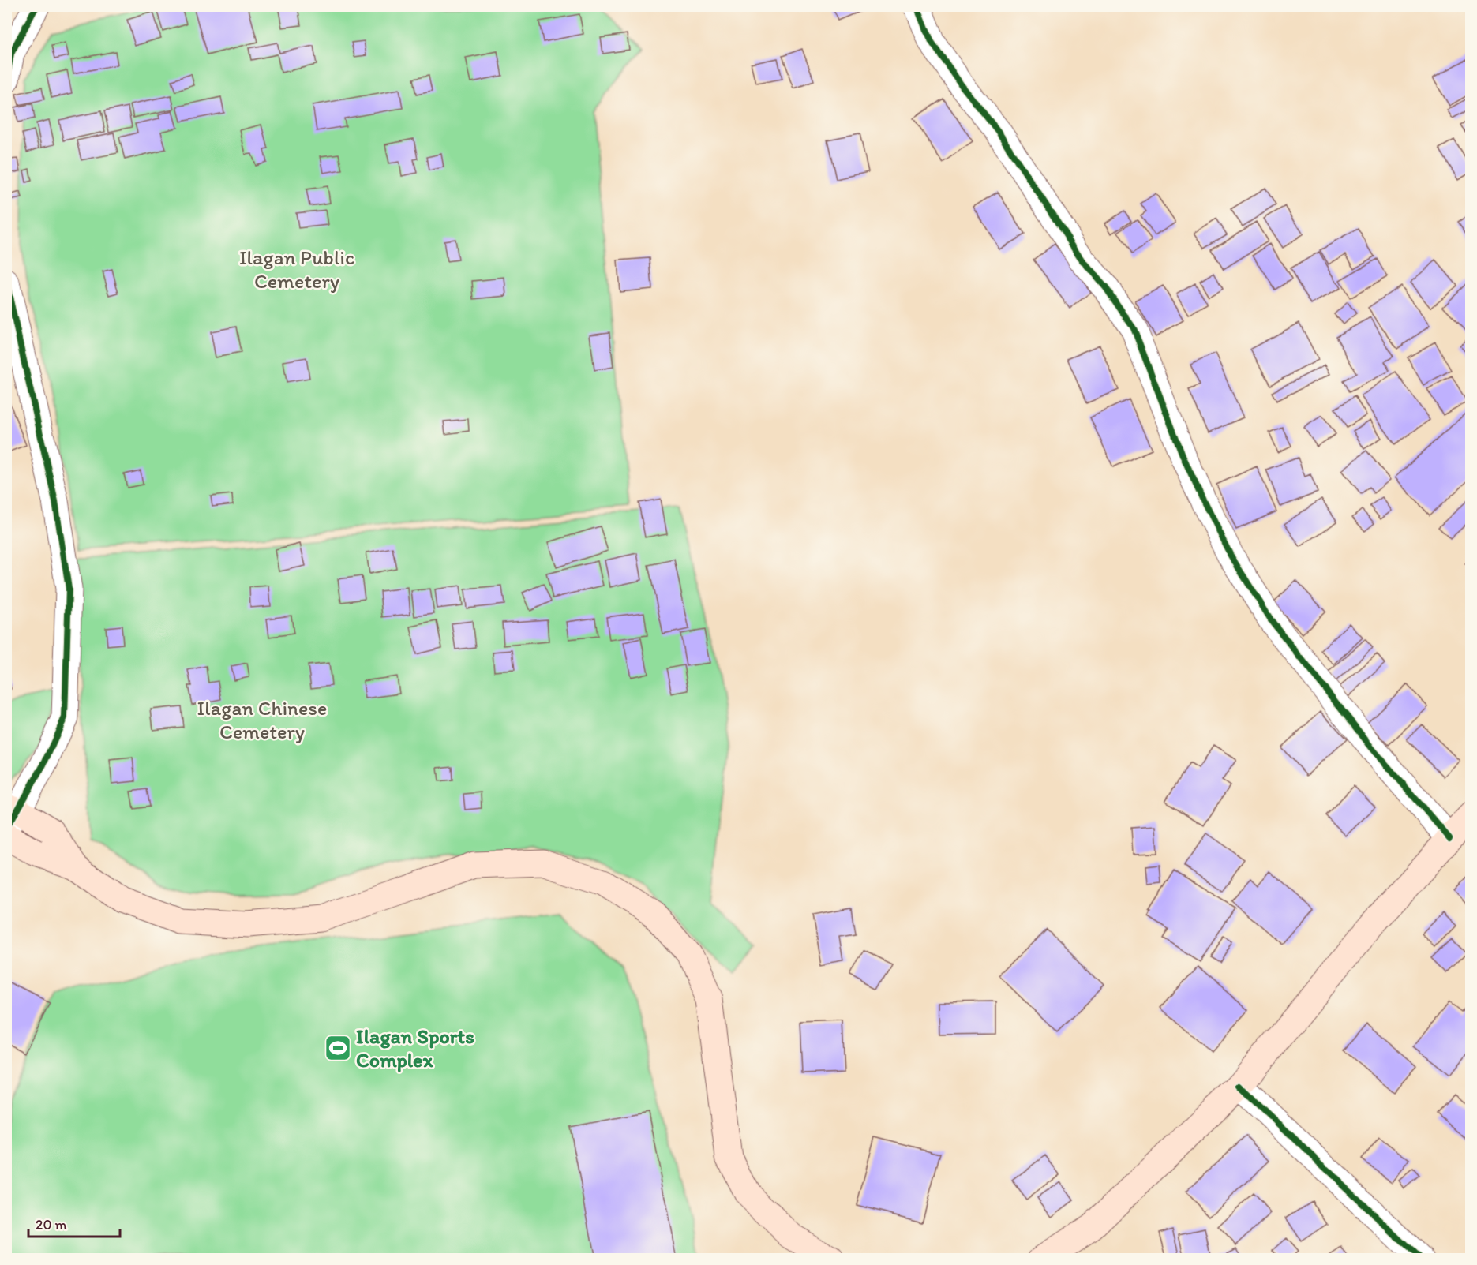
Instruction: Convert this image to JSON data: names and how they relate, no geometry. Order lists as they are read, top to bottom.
{
  "parks": ["Ilagan Public Cemetery", "Ilagan Chinese Cemetery"],
  "places": {
    "sports": ["Ilagan Sports Complex"]
  },
  "scale_bar": "20 m"
}
